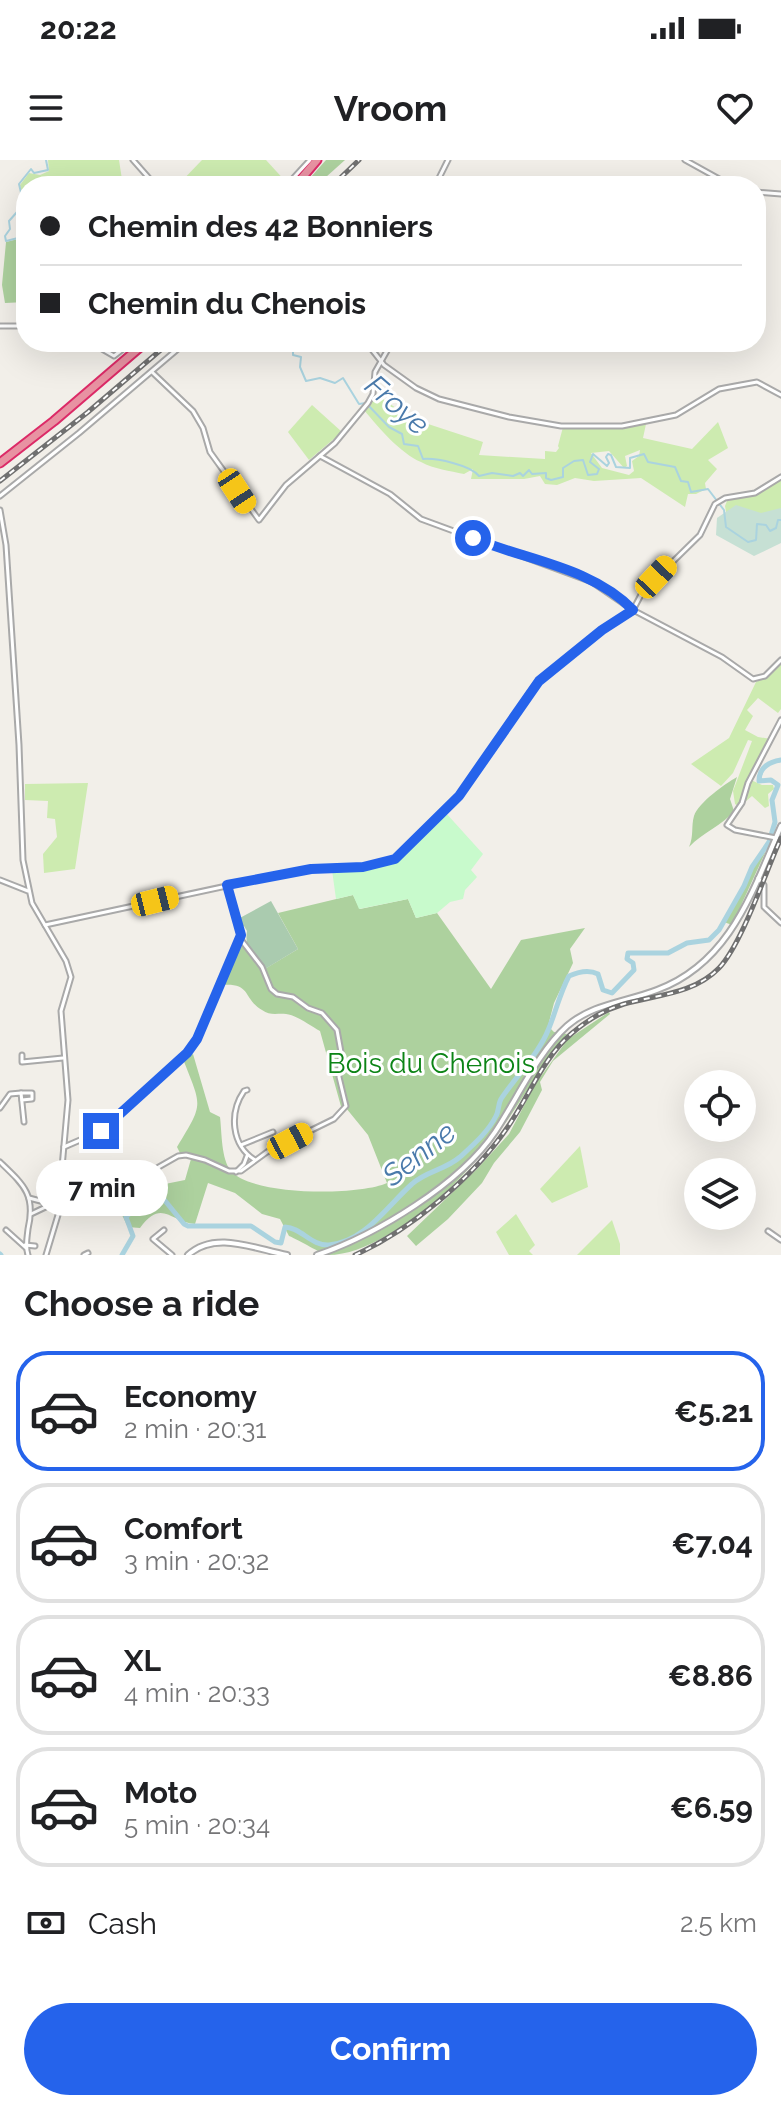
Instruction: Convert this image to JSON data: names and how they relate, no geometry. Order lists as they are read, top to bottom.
{
  "water": ["Froye", "Senne"],
  "parks": ["Bois du Chenois"],
  "page": {
    "status": "20:22",
    "header": "Vroom",
    "banner": ["Chemin des 42 Bonniers", "Chemin du Chenois"],
    "bubble": "7 min",
    "heading": "Choose a ride",
    "list": [
      {
        "name": "Economy",
        "note": "2 min · 20:31",
        "value": "€5.21"
      },
      {
        "name": "Comfort",
        "note": "3 min · 20:32",
        "value": "€7.04"
      },
      {
        "name": "XL",
        "note": "4 min · 20:33",
        "value": "€8.86"
      },
      {
        "name": "Moto",
        "note": "5 min · 20:34",
        "value": "€6.59"
      }
    ],
    "pay": ["Cash", "2.5 km"],
    "buttons": "Confirm"
  }
}
